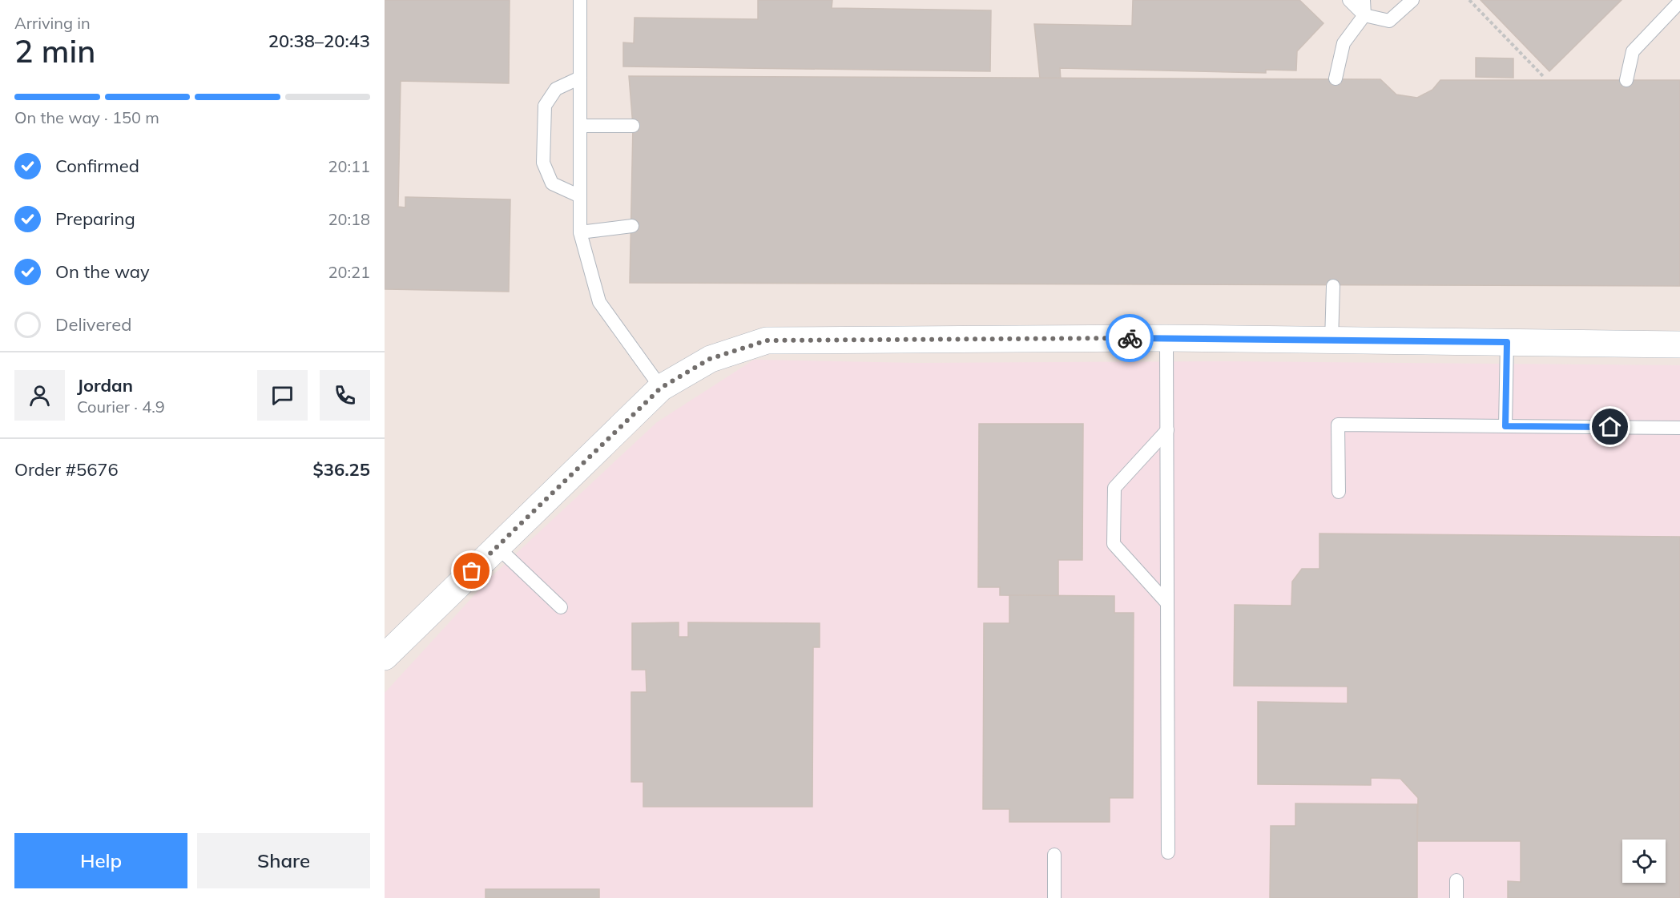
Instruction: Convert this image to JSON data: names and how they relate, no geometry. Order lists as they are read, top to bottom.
{
  "page": {
    "heading": ["2 min", "Arriving in", "20:38–20:43"],
    "panel": [
      "Jordan",
      "Courier · 4.9",
      "Order #5676",
      "$36.25"
    ],
    "bar": "On the way · 150 m",
    "list": [
      ["Confirmed", "20:11"],
      ["Preparing", "20:18"],
      ["On the way", "20:21"],
      "Delivered"
    ],
    "buttons": ["Help", "Share"]
  }
}
